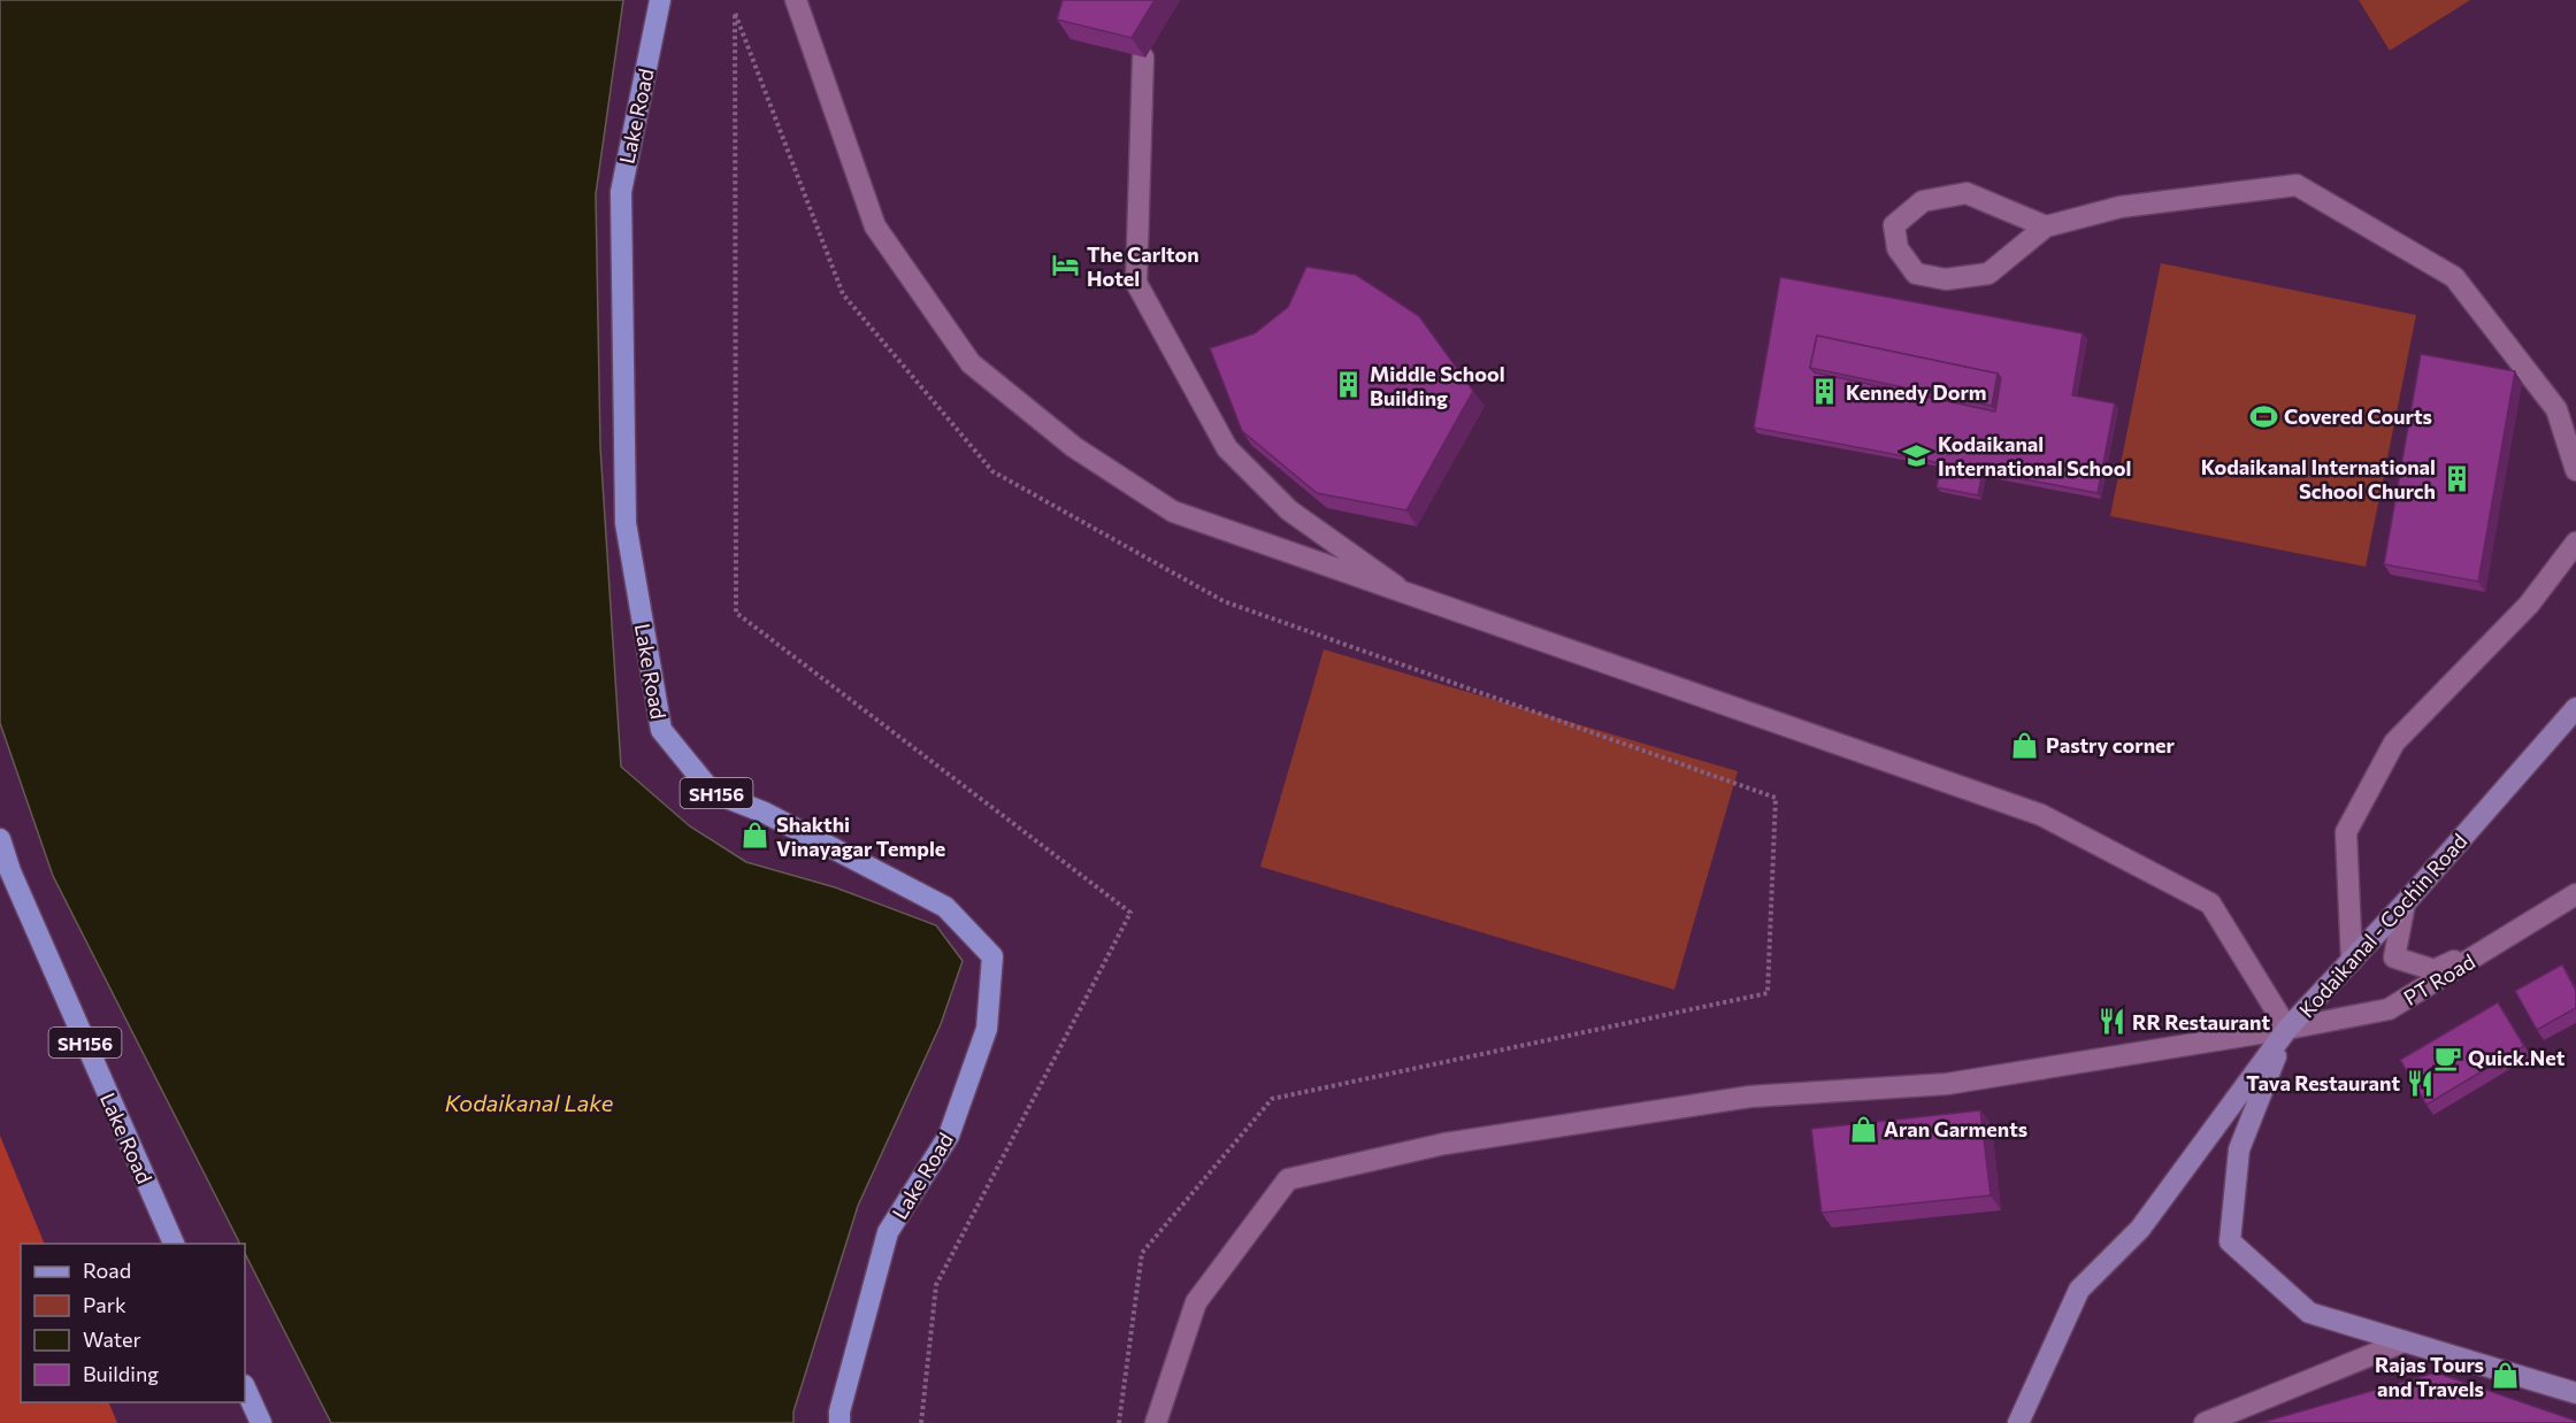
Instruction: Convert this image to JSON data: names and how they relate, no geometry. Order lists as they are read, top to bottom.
{
  "streets": {
    "main road": ["Lake Road", "SH156", "Kodaikanal - Cochin Road"],
    "street": ["PT Road"]
  },
  "crossings": [
    ["Kodaikanal - Cochin Road", "PT Road"]
  ],
  "water": ["Kodaikanal Lake"],
  "places": {
    "hotel": ["The Carlton Hotel"],
    "building": ["Middle School Building", "Kennedy Dorm", "Kodaikanal International School Church"],
    "sports": ["Covered Courts"],
    "school or university": ["Kodaikanal International School"],
    "shop": [
      "Pastry corner",
      "Shakthi Vinayagar Temple",
      "Aran Garments",
      "Rajas Tours and Travels"
    ],
    "restaurant": ["RR Restaurant", "Tava Restaurant"],
    "cafe": ["Quick.Net"]
  },
  "legend": [
    "Road",
    "Park",
    "Water",
    "Building"
  ]
}
